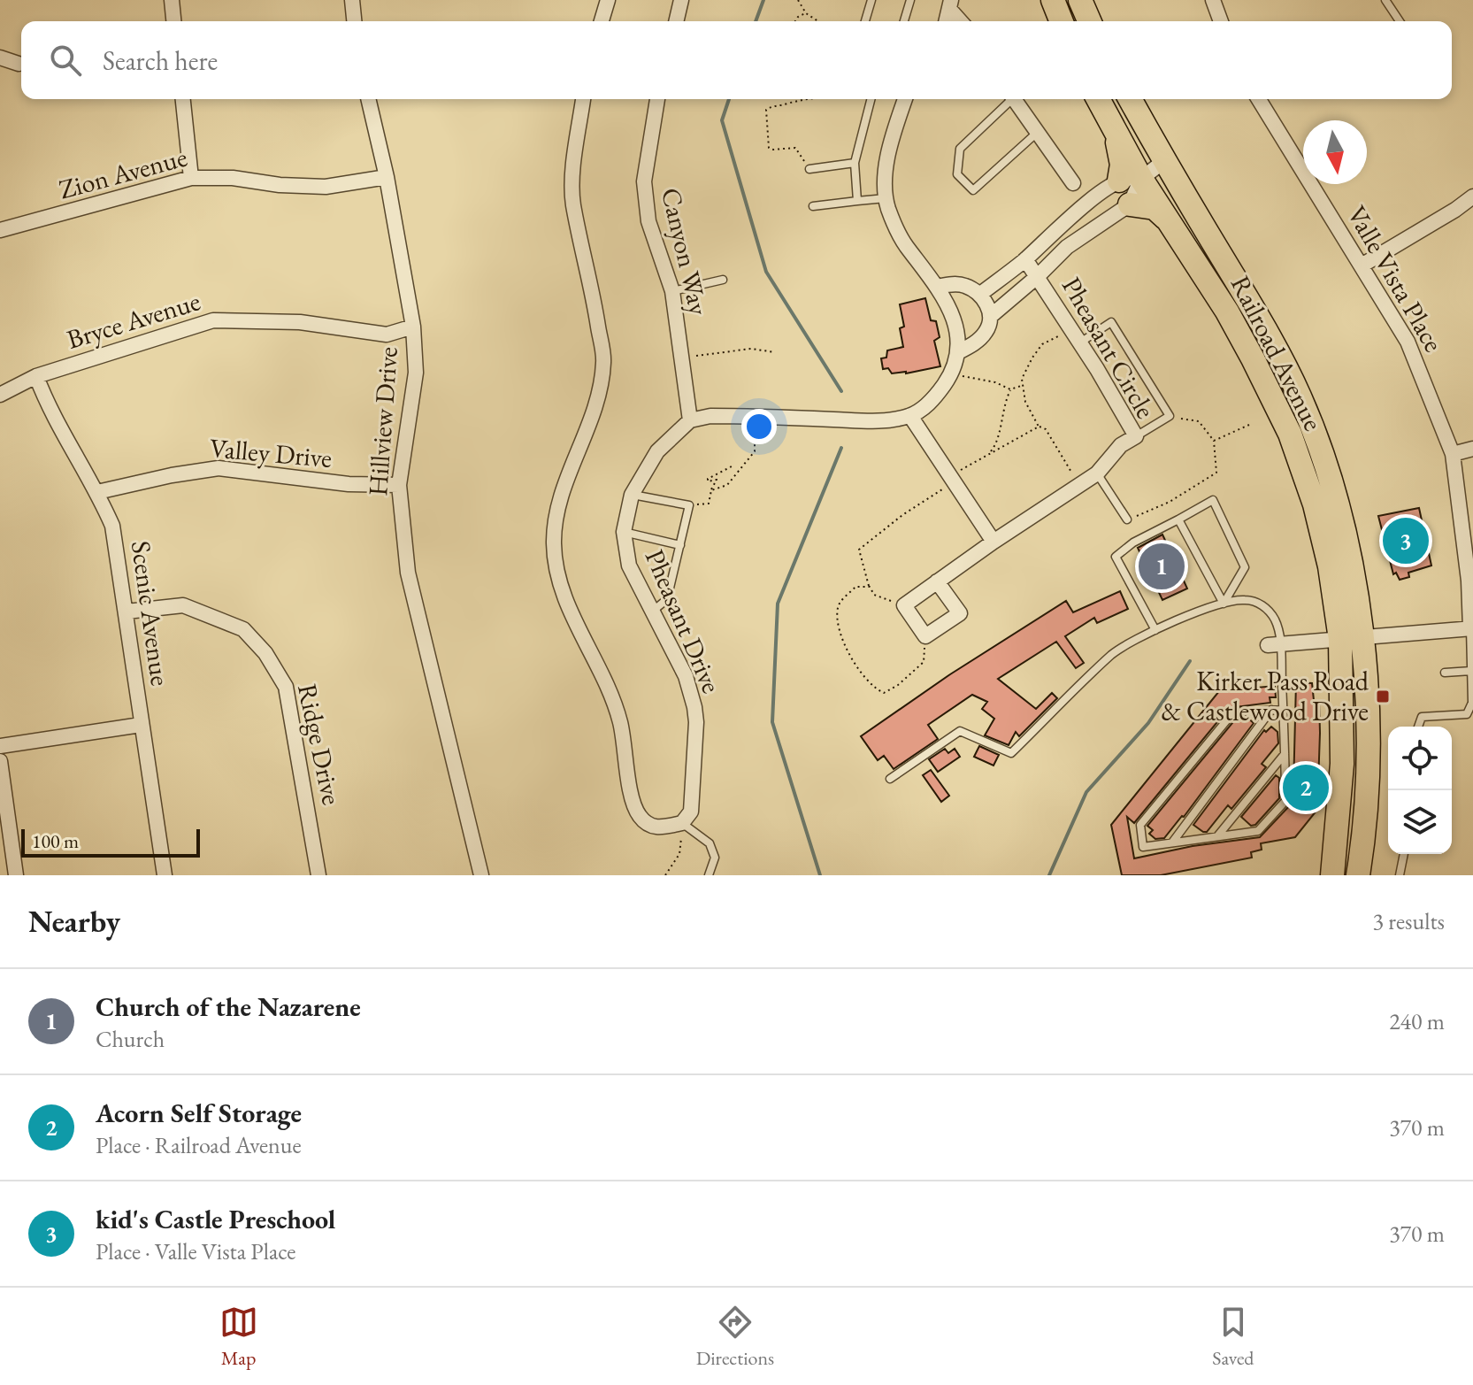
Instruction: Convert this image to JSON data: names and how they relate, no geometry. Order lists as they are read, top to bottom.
{
  "streets": {
    "highway": ["Railroad Avenue"],
    "street": [
      "Zion Avenue",
      "Canyon Way",
      "Valle Vista Place",
      "Bryce Avenue",
      "Pheasant Circle",
      "Hillview Drive",
      "Valley Drive",
      "Scenic Avenue",
      "Pheasant Drive",
      "Ridge Drive"
    ]
  },
  "crossings": [
    ["Zion Avenue", "Hillview Drive"],
    ["Canyon Way", "Pheasant Drive"],
    ["Bryce Avenue", "Hillview Drive"],
    ["Bryce Avenue", "Scenic Avenue"],
    ["Hillview Drive", "Valley Drive"],
    ["Valley Drive", "Scenic Avenue"],
    ["Scenic Avenue", "Ridge Drive"]
  ],
  "places": {
    "transit": ["Kirker Pass Road & Castlewood Drive"]
  },
  "scale_bar": "100 m",
  "north": "bottom",
  "page": {
    "search": "Search here",
    "pins": ["3", "1", "2"],
    "scale": "100 m",
    "heading": ["Nearby", "3 results"],
    "list": [
      {
        "mark": "1",
        "name": "Church of the Nazarene",
        "note": "Church",
        "value": "240 m"
      },
      {
        "mark": "2",
        "name": "Acorn Self Storage",
        "note": "Place · Railroad Avenue",
        "value": "370 m"
      },
      {
        "mark": "3",
        "name": "kid's Castle Preschool",
        "note": "Place · Valle Vista Place",
        "value": "370 m"
      }
    ],
    "nav": ["Map", "Directions", "Saved"]
  }
}
